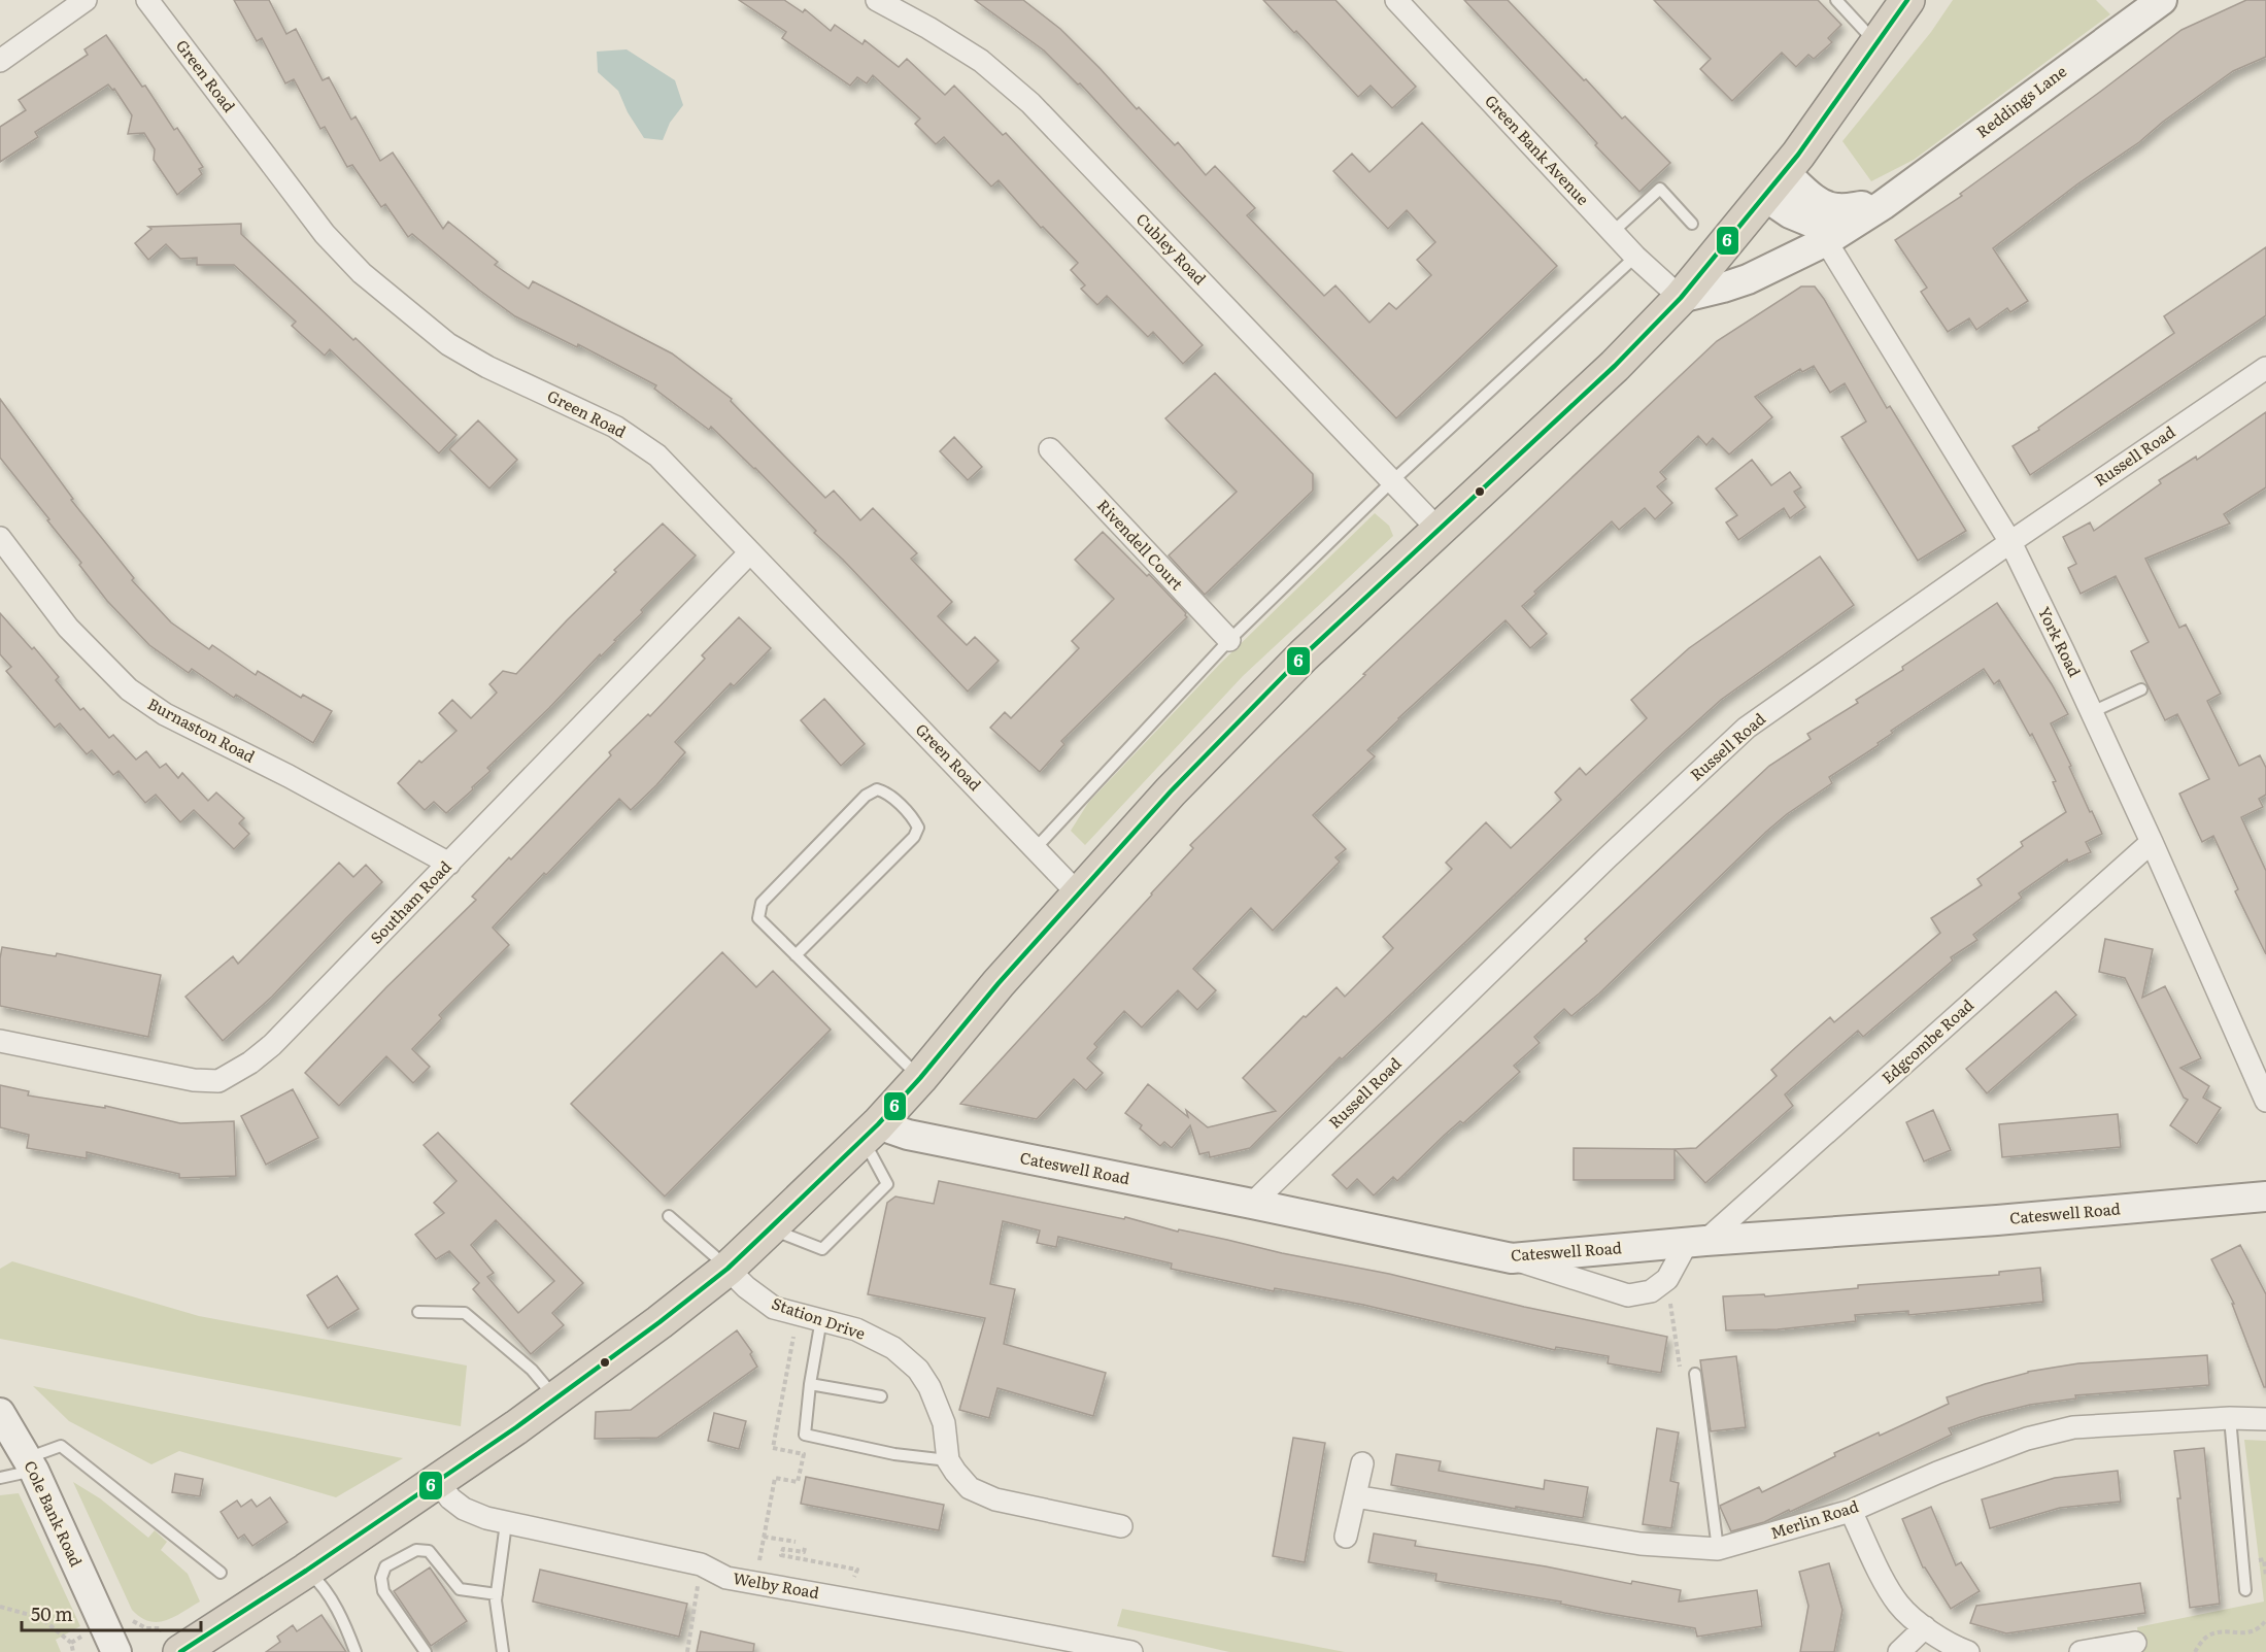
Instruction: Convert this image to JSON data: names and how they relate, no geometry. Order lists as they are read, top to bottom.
{
  "streets": {
    "street": [
      "Green Road",
      "Reddings Lane",
      "Green Bank Avenue",
      "Cubley Road",
      "Russell Road",
      "Rivendell Court",
      "York Road",
      "Burnaston Road",
      "Southam Road",
      "Edgcombe Road",
      "Cateswell Road",
      "Station Drive",
      "Cole Bank Road",
      "Merlin Road",
      "Welby Road"
    ]
  },
  "crossings": [
    ["Green Road", "Southam Road"],
    ["Reddings Lane", "Green Bank Avenue"],
    ["Reddings Lane", "York Road"],
    ["Russell Road", "York Road"],
    ["Russell Road", "Cateswell Road"],
    ["York Road", "Edgcombe Road"],
    ["Burnaston Road", "Southam Road"],
    ["Edgcombe Road", "Cateswell Road"]
  ],
  "lines": ["transit line 6"],
  "scale_bar": "50 m"
}
